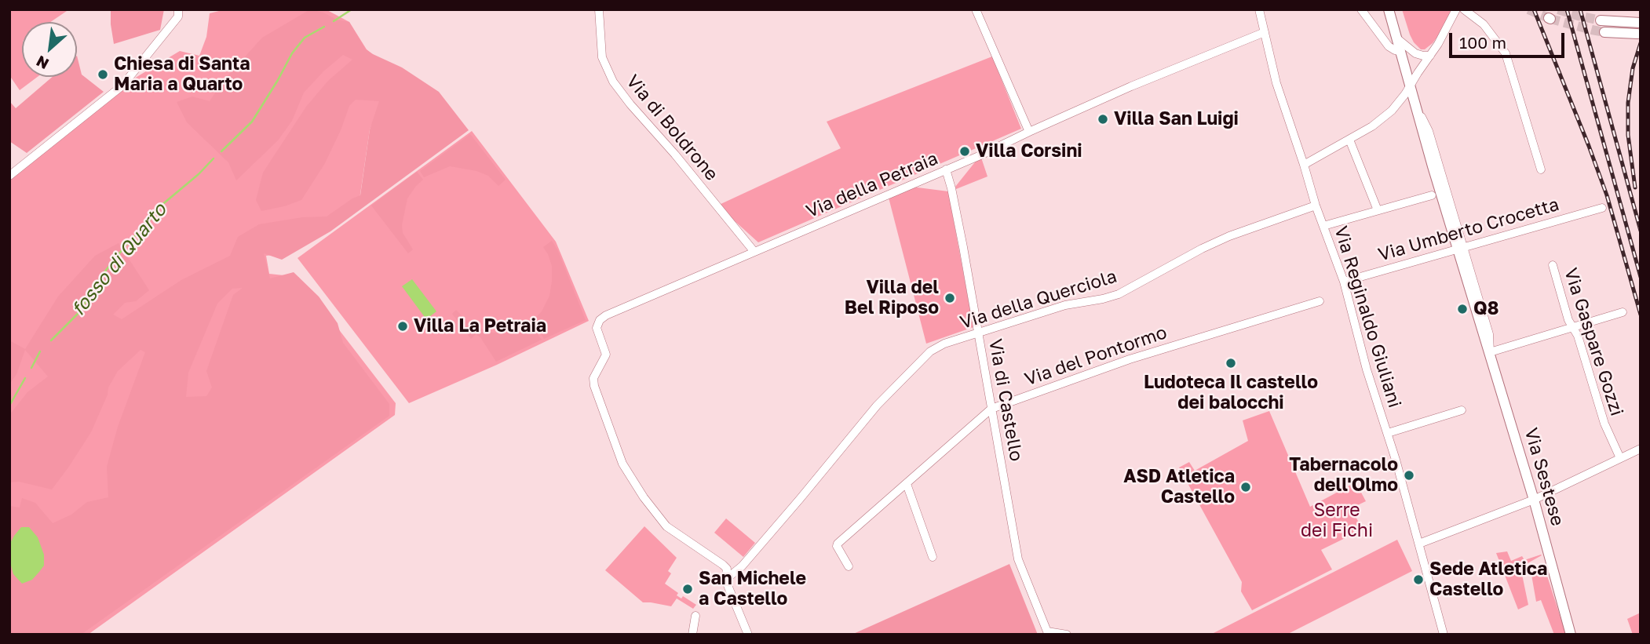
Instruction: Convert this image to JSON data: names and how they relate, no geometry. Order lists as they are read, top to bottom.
{
  "streets": {
    "main road": ["Via Sestese"],
    "street": [
      "Via di Boldrone",
      "Via della Petraia",
      "Via Umberto Crocetta",
      "Via della Querciola",
      "Via Reginaldo Giuliani",
      "Via Gaspare Gozzi",
      "Via del Pontormo",
      "Via di Castello"
    ]
  },
  "crossings": [
    ["Via di Boldrone", "Via della Petraia"],
    ["Via della Petraia", "Via della Querciola"],
    ["Via della Petraia", "Via Reginaldo Giuliani"],
    ["Via della Petraia", "Via di Castello"],
    ["Via Umberto Crocetta", "Via Reginaldo Giuliani"],
    ["Via Umberto Crocetta", "Via Sestese"],
    ["Via della Querciola", "Via Reginaldo Giuliani"],
    ["Via della Querciola", "Via di Castello"],
    ["Via del Pontormo", "Via di Castello"]
  ],
  "water": ["fosso di Quarto"],
  "parks": ["Serre dei Fichi"],
  "places": [
    "Chiesa di Santa Maria a Quarto",
    "Villa San Luigi",
    "Villa Corsini",
    "Villa del Bel Riposo",
    "Q8",
    "Villa La Petraia",
    "Ludoteca Il castello dei balocchi",
    "Tabernacolo dell'Olmo",
    "ASD Atletica Castello",
    "Sede Atletica Castello",
    "San Michele a Castello"
  ],
  "scale_bar": "100 m",
  "north": "bottom left"
}
